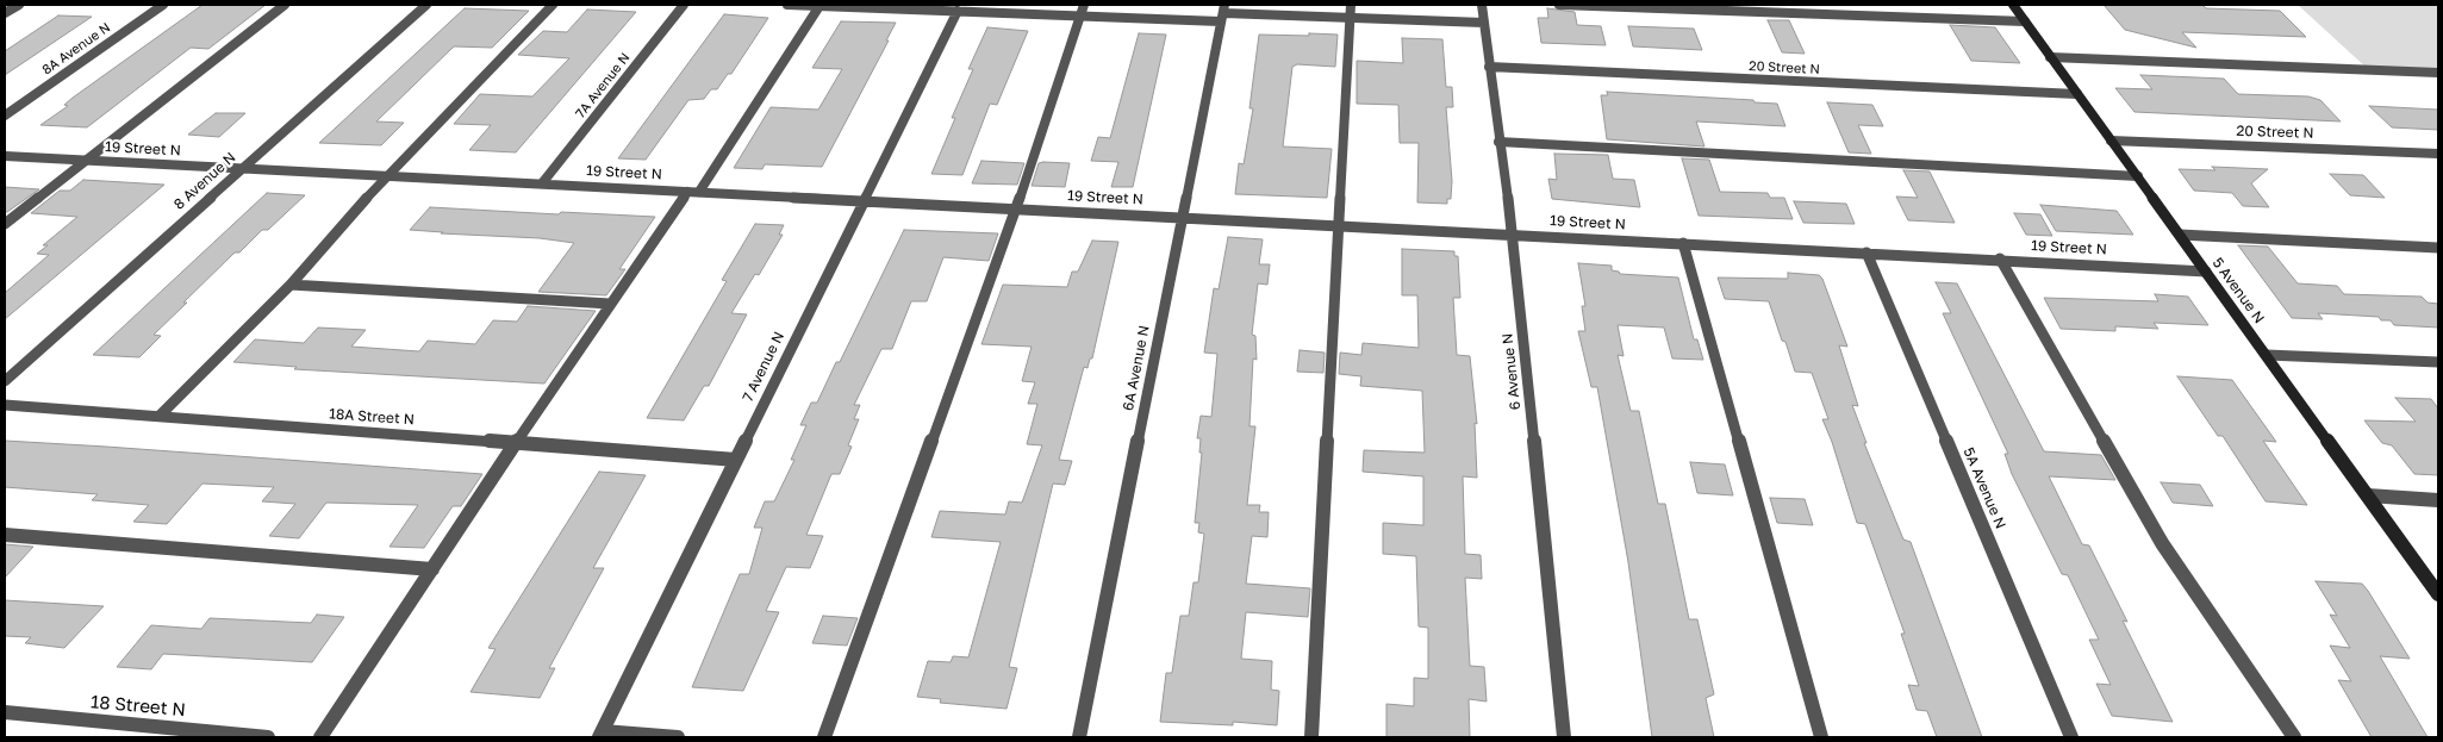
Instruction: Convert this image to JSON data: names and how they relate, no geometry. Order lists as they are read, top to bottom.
{
  "streets": {
    "main road": ["5 Avenue N"],
    "street": [
      "8A Avenue N",
      "20 Street N",
      "7A Avenue N",
      "19 Street N",
      "8 Avenue N",
      "7 Avenue N",
      "6A Avenue N",
      "6 Avenue N",
      "18A Street N",
      "5A Avenue N",
      "18 Street N"
    ]
  },
  "crossings": [
    ["20 Street N", "5 Avenue N"],
    ["20 Street N", "6 Avenue N"],
    ["7A Avenue N", "19 Street N"],
    ["19 Street N", "8 Avenue N"],
    ["19 Street N", "5 Avenue N"],
    ["19 Street N", "7 Avenue N"],
    ["19 Street N", "6A Avenue N"],
    ["19 Street N", "6 Avenue N"],
    ["19 Street N", "5A Avenue N"],
    ["7 Avenue N", "18A Street N"]
  ]
}
